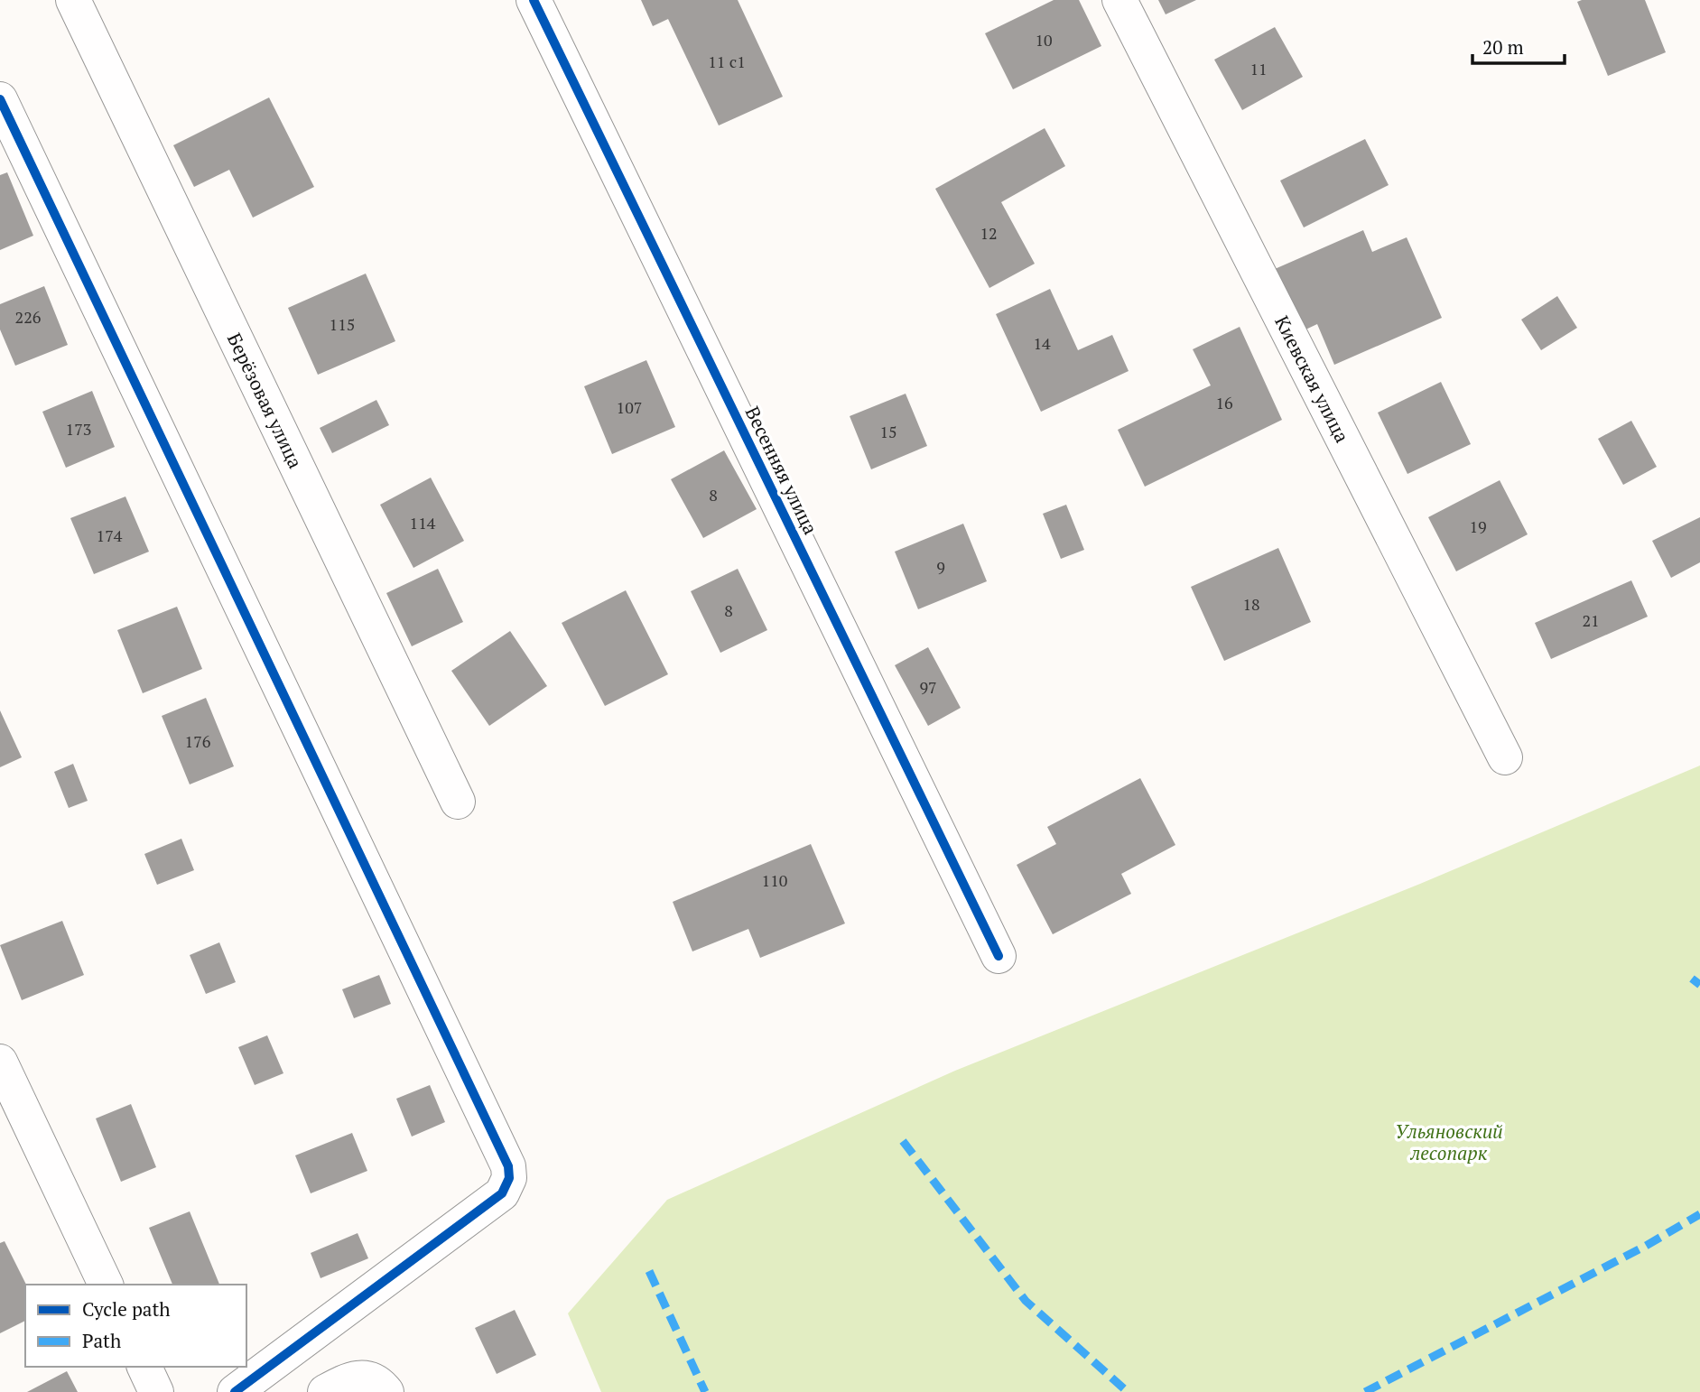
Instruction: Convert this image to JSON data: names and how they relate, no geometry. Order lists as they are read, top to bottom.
{
  "streets": {
    "street": ["Киевская улица", "Берёзовая улица", "Весенняя улица"]
  },
  "parks": ["Ульяновский лесопарк"],
  "house_numbers": [
    "10",
    "11 с1",
    "11",
    "12",
    "226",
    "115",
    "14",
    "16",
    "107",
    "173",
    "15",
    "8",
    "114",
    "19",
    "174",
    "9",
    "18",
    "8",
    "21",
    "97",
    "176",
    "110"
  ],
  "legend": ["Cycle path", "Path"],
  "scale_bar": "20 m"
}
